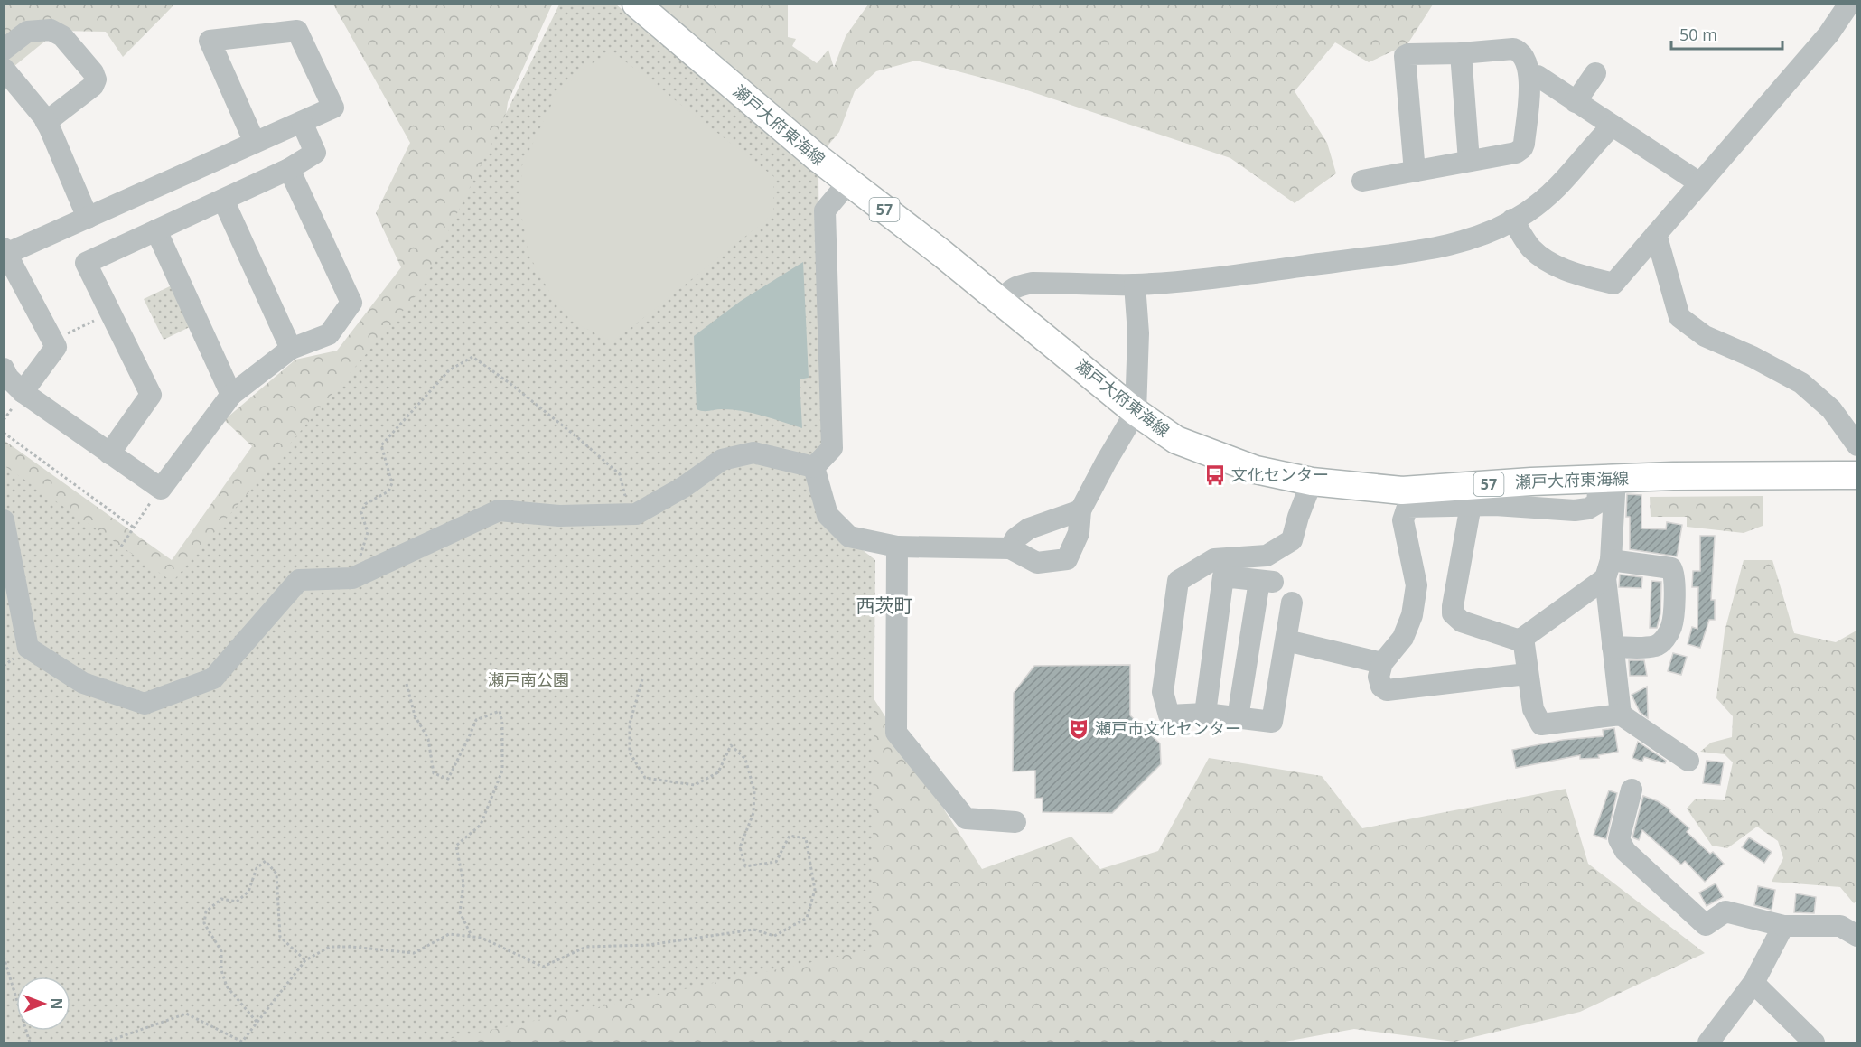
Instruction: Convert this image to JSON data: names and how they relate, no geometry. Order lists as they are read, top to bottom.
{
  "streets": {
    "main road": ["瀬戸大府東海線", "57"]
  },
  "districts": ["西茨町"],
  "parks": ["瀬戸南公園"],
  "places": {
    "bus stop": ["文化センター"],
    "theatre": ["瀬戸市文化センター"]
  },
  "scale_bar": "50 m",
  "north": "right"
}
